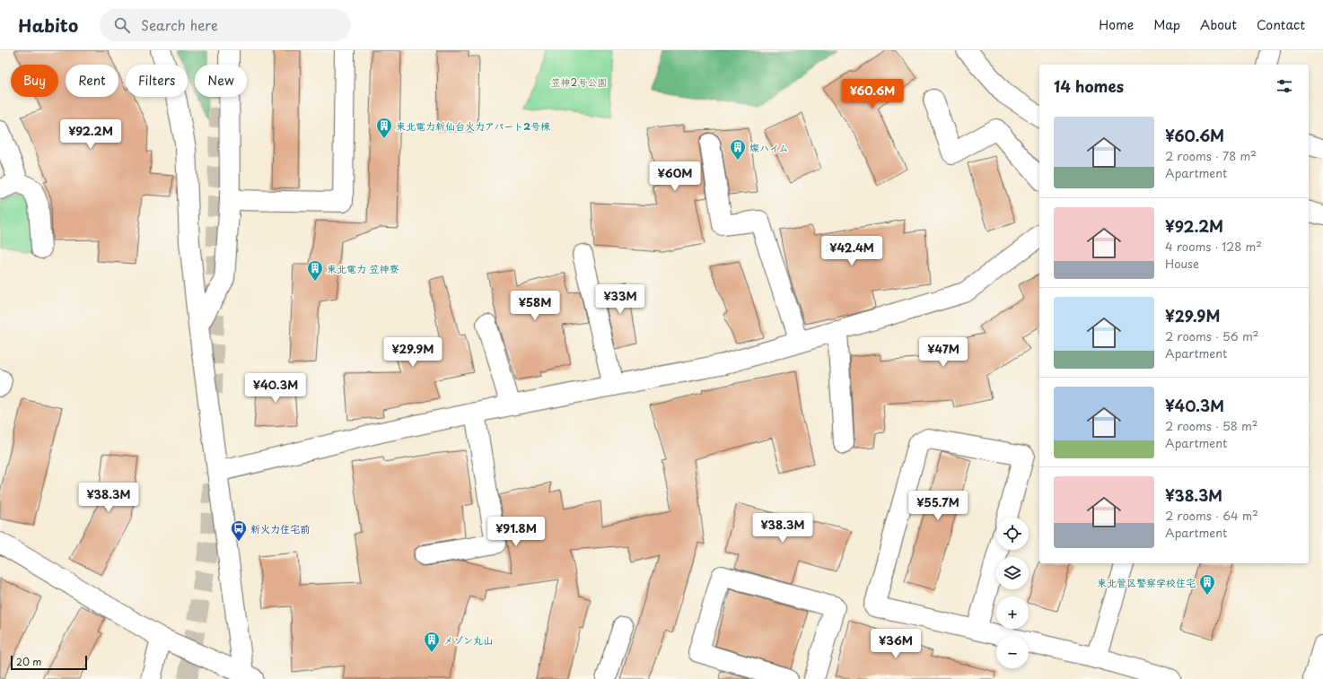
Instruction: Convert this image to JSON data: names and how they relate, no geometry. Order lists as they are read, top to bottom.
{
  "parks": ["笠神2号公園"],
  "places": {
    "building": [
      "東北電力新仙台火力アパート2号棟",
      "燦ハイム",
      "東北電力 笠神寮",
      "東北管区警察学校住宅",
      "メゾン丸山"
    ],
    "bus stop": ["新火力住宅前"]
  },
  "scale_bar": "20 m",
  "page": {
    "header": "Habito",
    "search": "Search here",
    "nav": [
      "Home",
      "Map",
      "About",
      "Contact"
    ],
    "chip": [
      "Buy",
      "Rent",
      "Filters",
      "New"
    ],
    "heading": "14 homes",
    "price": [
      "¥60.6M",
      "¥92.2M",
      "¥60M",
      "¥42.4M",
      "¥33M",
      "¥58M",
      "¥29.9M",
      "¥47M",
      "¥40.3M",
      "¥38.3M",
      "¥55.7M",
      "¥38.3M",
      "¥91.8M",
      "¥36M"
    ],
    "list": [
      {
        "name": "¥60.6M",
        "note": "2 rooms · 78 m² · Apartment"
      },
      {
        "name": "¥92.2M",
        "note": "4 rooms · 128 m² · House"
      },
      {
        "name": "¥29.9M",
        "note": "2 rooms · 56 m² · Apartment"
      },
      {
        "name": "¥40.3M",
        "note": "2 rooms · 58 m² · Apartment"
      },
      {
        "name": "¥38.3M",
        "note": "2 rooms · 64 m² · Apartment"
      }
    ],
    "map_buttons": ["+", "−"],
    "scale": "20 m"
  }
}
